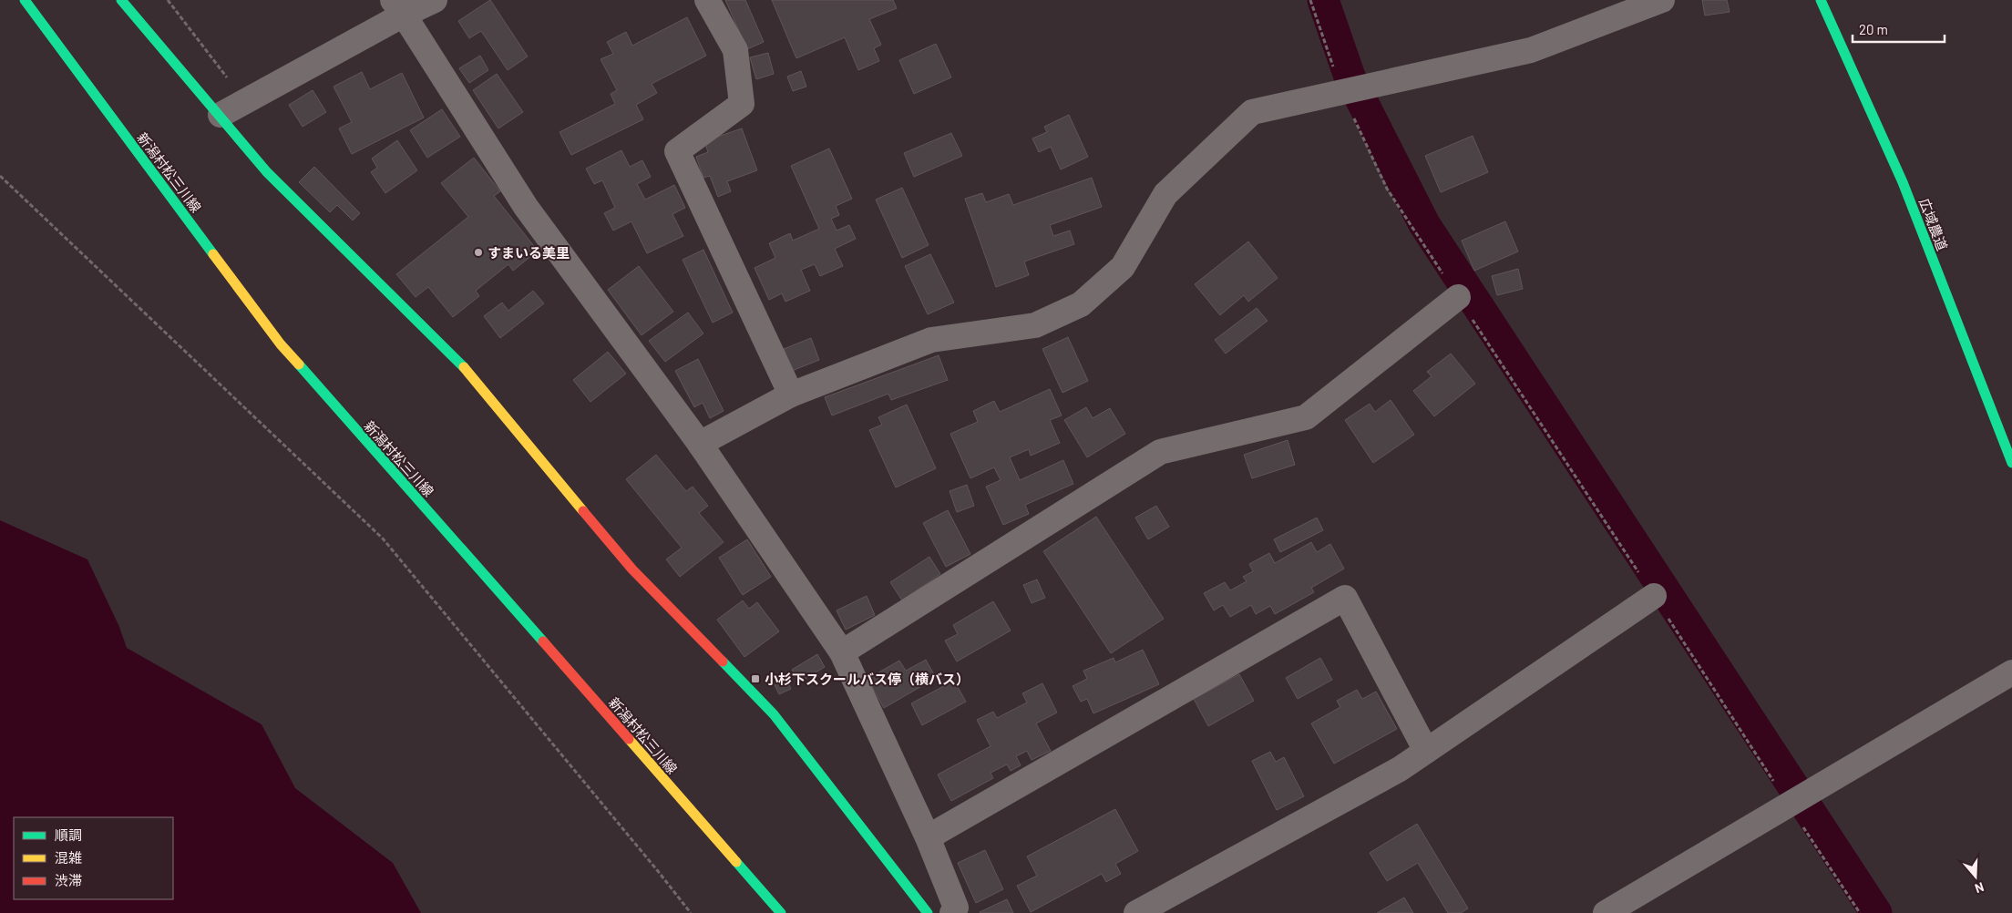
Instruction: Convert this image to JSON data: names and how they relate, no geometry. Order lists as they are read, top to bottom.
{
  "streets": {
    "street": ["新潟村松三川線", "広域農道"]
  },
  "places": {
    "other": ["すまいる美里"],
    "transit": ["小杉下スクールバス停（横バス）"]
  },
  "legend": ["順調", "混雑", "渋滞"],
  "scale_bar": "20 m",
  "north": "bottom"
}
